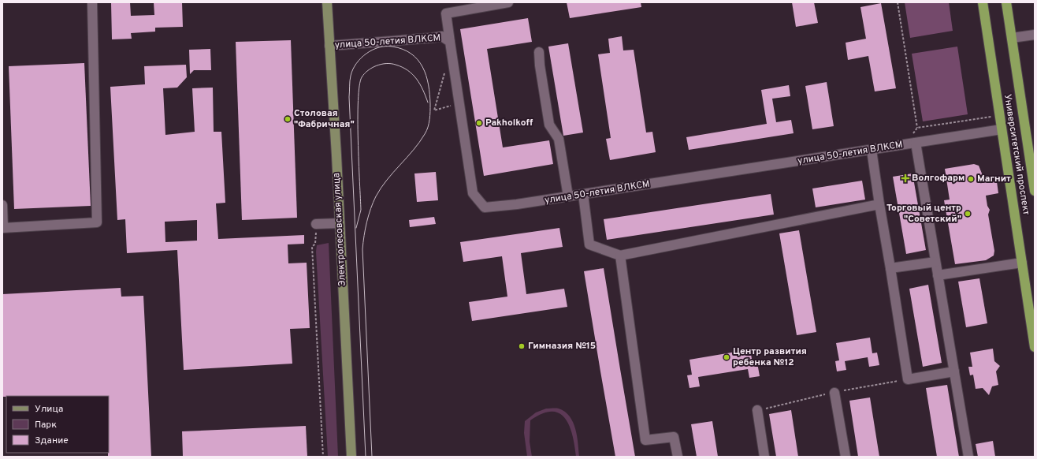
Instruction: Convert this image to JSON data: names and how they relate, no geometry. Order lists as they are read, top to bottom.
{
  "streets": {
    "highway": ["Университетский проспект"],
    "main road": ["Электролесовская улица"],
    "street": ["улица 50-летия ВЛКСМ"]
  },
  "crossings": [
    ["улица 50-летия ВЛКСМ", "Университетский проспект"],
    ["улица 50-летия ВЛКСМ", "Электролесовская улица"]
  ],
  "places": {
    "other": [
      "Столовая \"Фабричная\"",
      "Pakholkoff",
      "Магнит",
      "Торговый центр \"Советский\"",
      "Гимназия №15",
      "Центр развития ребенка №12"
    ],
    "health": ["Волгофарм"]
  },
  "legend": ["Улица", "Парк", "Здание"]
}
